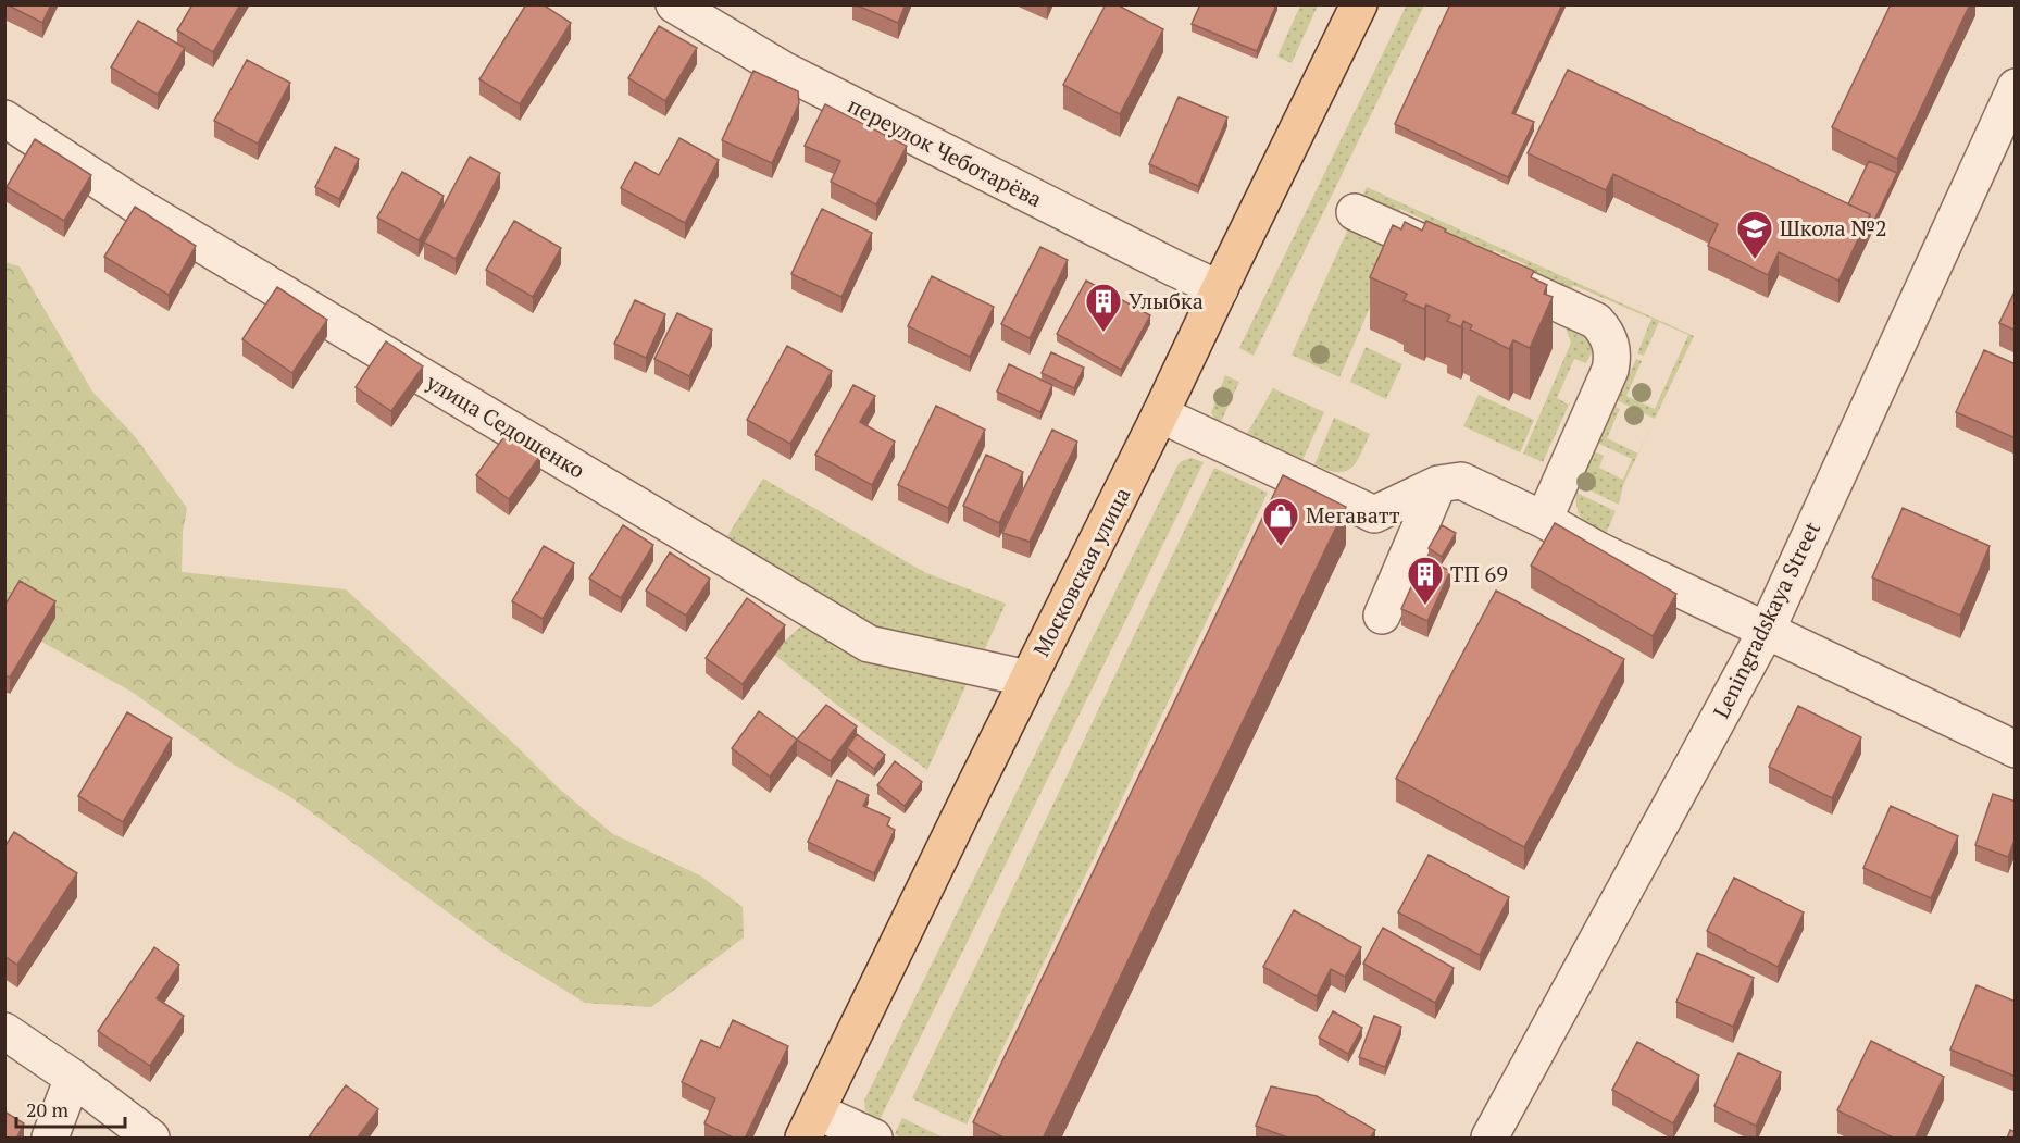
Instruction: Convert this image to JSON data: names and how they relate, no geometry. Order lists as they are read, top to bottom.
{
  "streets": {
    "main road": ["Московская улица"],
    "street": ["переулок Чеботарёва", "улица Седошенко", "Leningradskaya Street"]
  },
  "crossings": [
    ["переулок Чеботарёва", "Московская улица"],
    ["улица Седошенко", "Московская улица"]
  ],
  "places": {
    "school or university": ["Школа №2"],
    "building": ["Улыбка", "ТП 69"],
    "shop": ["Мегаватт"]
  },
  "scale_bar": "20 m"
}
